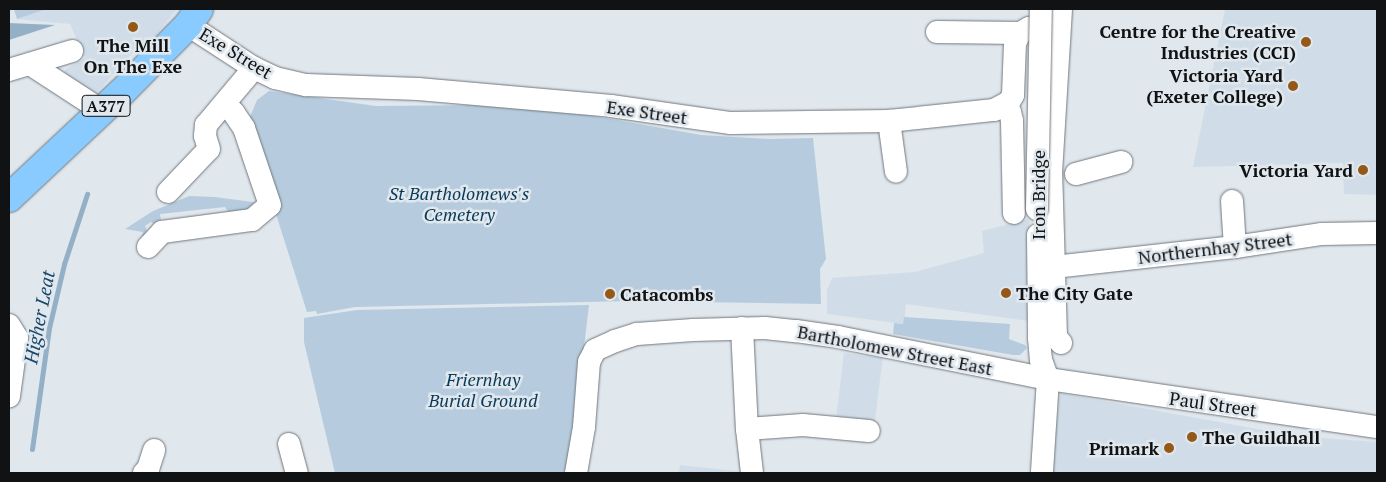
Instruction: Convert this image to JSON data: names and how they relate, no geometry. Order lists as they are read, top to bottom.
{
  "streets": {
    "highway": ["A377"],
    "street": [
      "Exe Street",
      "Iron Bridge",
      "Northernhay Street",
      "Bartholomew Street East",
      "Paul Street"
    ]
  },
  "crossings": [
    ["Exe Street", "A377"],
    ["Iron Bridge", "Bartholomew Street East"],
    ["Iron Bridge", "Paul Street"],
    ["Bartholomew Street East", "Paul Street"]
  ],
  "water": ["Higher Leat"],
  "parks": ["St Bartholomews's Cemetery", "Friernhay Burial Ground"],
  "places": [
    "The Mill On The Exe",
    "Centre for the Creative Industries (CCI)",
    "Victoria Yard (Exeter College)",
    "Victoria Yard",
    "The City Gate",
    "Catacombs",
    "The Guildhall",
    "Primark"
  ]
}
